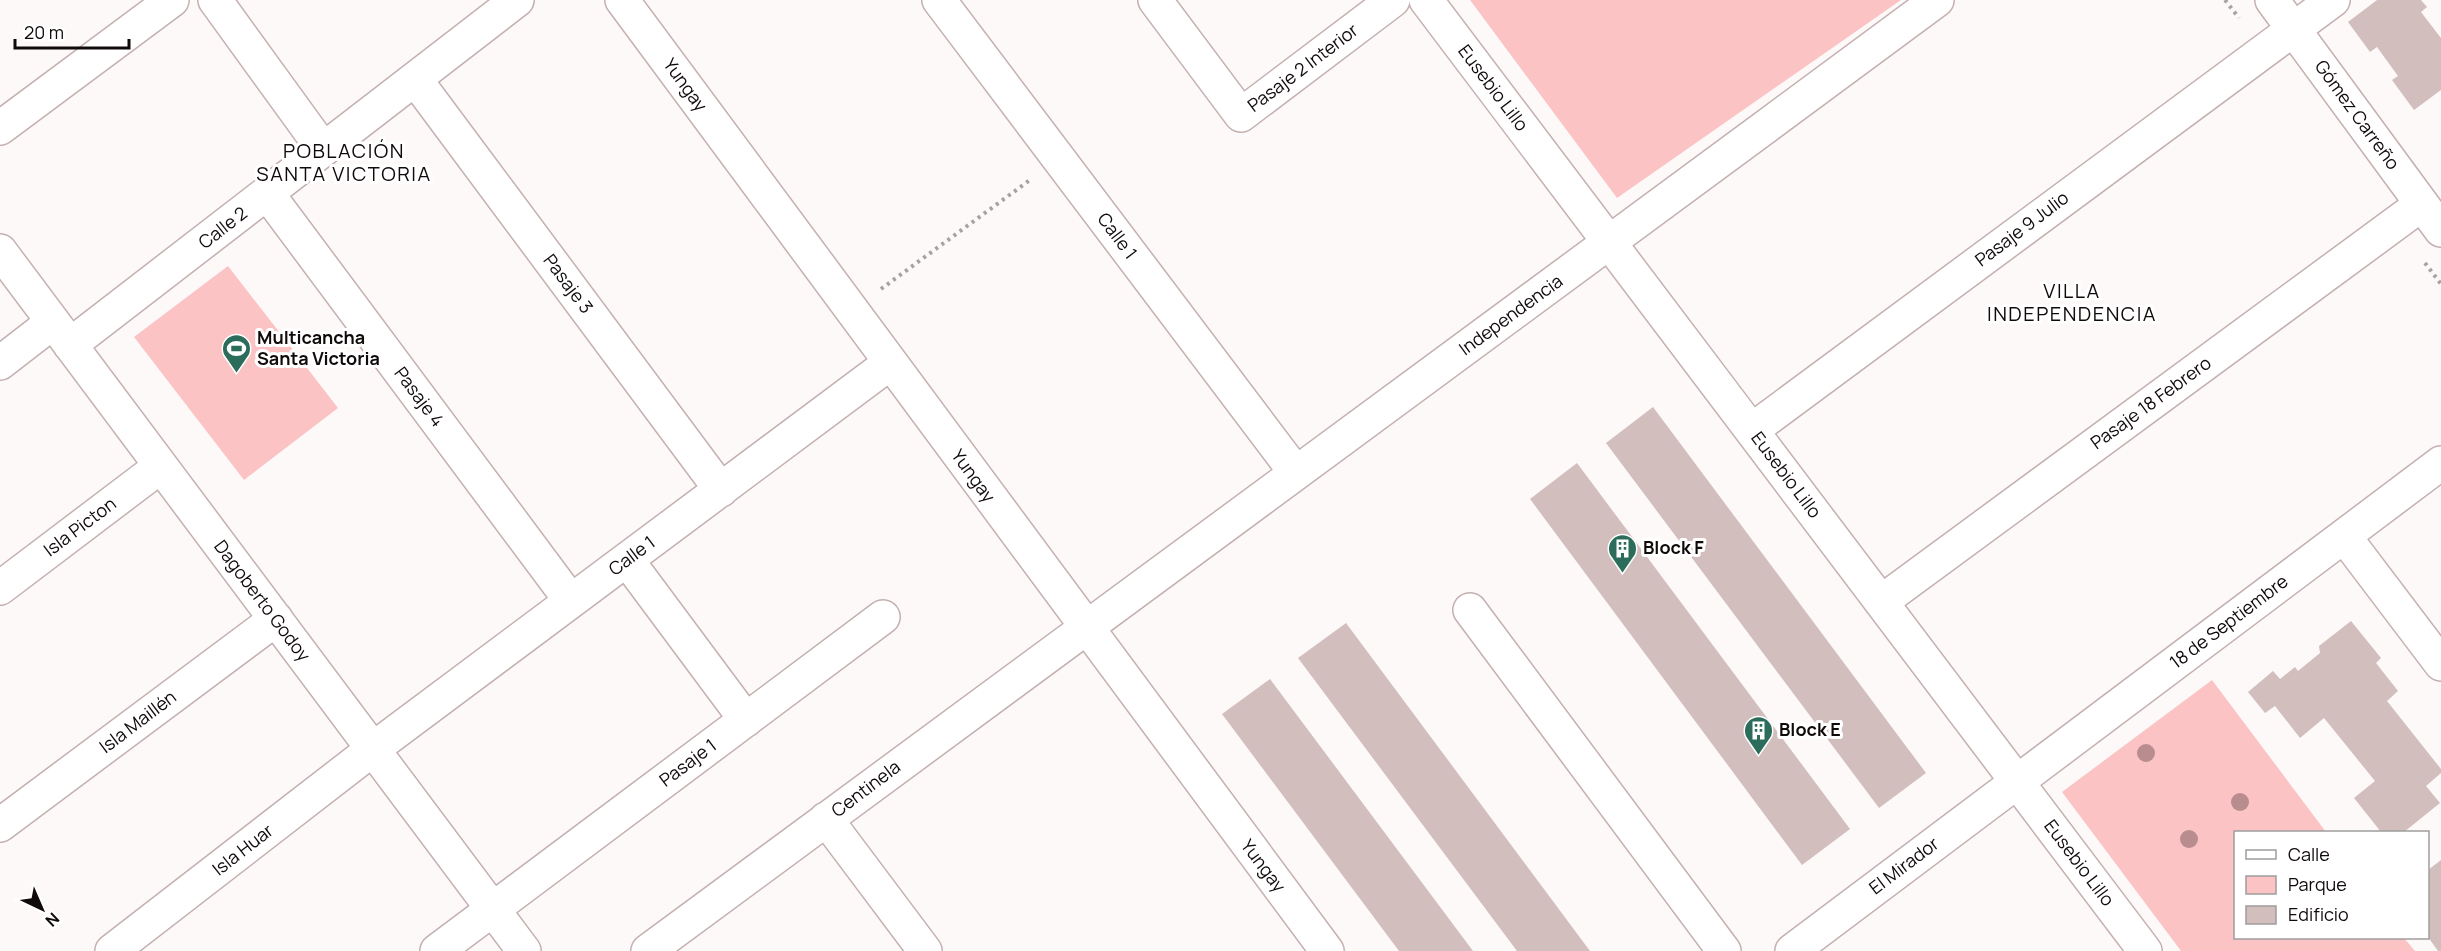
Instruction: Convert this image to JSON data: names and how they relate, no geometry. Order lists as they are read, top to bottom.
{
  "streets": {
    "street": [
      "Pasaje 2 Interior",
      "Yungay",
      "Eusebio Lillo",
      "Gómez Carreño",
      "Calle 2",
      "Pasaje 9 Julio",
      "Calle 1",
      "Pasaje 3",
      "Independencia",
      "Pasaje 4",
      "Pasaje 18 Febrero",
      "Isla Picton",
      "Dagoberto Godoy",
      "18 de Septiembre",
      "Isla Maillén",
      "Pasaje 1",
      "Centinela",
      "Isla Huar",
      "El Mirador"
    ]
  },
  "crossings": [
    ["Yungay", "Calle 1"],
    ["Yungay", "Independencia"],
    ["Yungay", "Centinela"],
    ["Eusebio Lillo", "Pasaje 9 Julio"],
    ["Eusebio Lillo", "Independencia"],
    ["Eusebio Lillo", "Pasaje 18 Febrero"],
    ["Eusebio Lillo", "18 de Septiembre"],
    ["Eusebio Lillo", "El Mirador"],
    ["Gómez Carreño", "Pasaje 9 Julio"],
    ["Gómez Carreño", "Pasaje 18 Febrero"],
    ["Calle 2", "Pasaje 3"],
    ["Calle 2", "Pasaje 4"],
    ["Calle 2", "Dagoberto Godoy"],
    ["Calle 1", "Pasaje 3"],
    ["Calle 1", "Independencia"],
    ["Calle 1", "Pasaje 4"],
    ["Calle 1", "Dagoberto Godoy"],
    ["Calle 1", "Isla Huar"],
    ["Independencia", "Centinela"],
    ["Isla Picton", "Dagoberto Godoy"],
    ["Dagoberto Godoy", "Isla Maillén"],
    ["Dagoberto Godoy", "Pasaje 1"],
    ["Dagoberto Godoy", "Isla Huar"],
    ["18 de Septiembre", "El Mirador"]
  ],
  "districts": ["POBLACIÓN SANTA VICTORIA", "VILLA INDEPENDENCIA"],
  "places": {
    "sports": ["Multicancha Santa Victoria"],
    "building": ["Block F", "Block E"]
  },
  "legend": ["Calle", "Parque", "Edificio"],
  "scale_bar": "20 m",
  "north": "bottom right"
}
